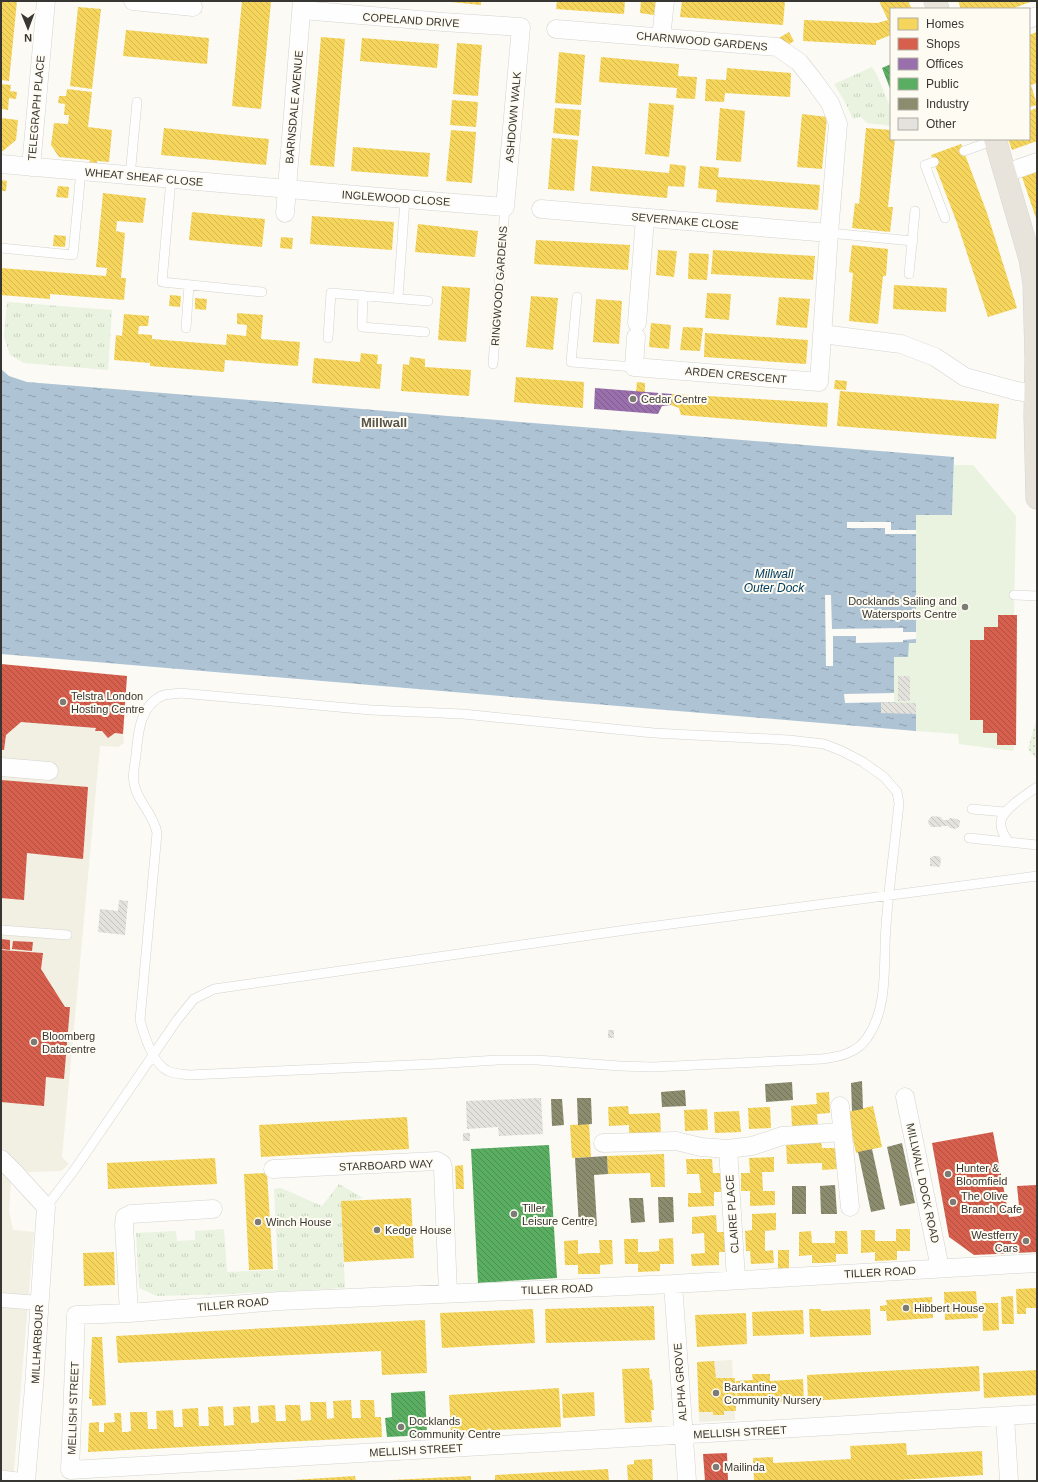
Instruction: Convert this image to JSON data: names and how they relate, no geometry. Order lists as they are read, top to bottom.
{
  "streets": {
    "street": [
      "COPELAND DRIVE",
      "CHARNWOOD GARDENS",
      "BARNSDALE AVENUE",
      "TELEGRAPH PLACE",
      "ASHDOWN WALK",
      "WHEAT SHEAF CLOSE",
      "INGLEWOOD CLOSE",
      "SEVERNAKE CLOSE",
      "ARDEN CRESCENT",
      "STARBOARD WAY",
      "MILLWALL DOCK ROAD",
      "CLAIRE PLACE",
      "TILLER ROAD",
      "MILLHARBOUR",
      "ALPHA GROVE",
      "MELLISH STREET"
    ],
    "lane": ["RINGWOOD GARDENS"]
  },
  "crossings": [
    ["COPELAND DRIVE", "BARNSDALE AVENUE"],
    ["COPELAND DRIVE", "ASHDOWN WALK"],
    ["CHARNWOOD GARDENS", "SEVERNAKE CLOSE"],
    ["CHARNWOOD GARDENS", "ARDEN CRESCENT"],
    ["BARNSDALE AVENUE", "WHEAT SHEAF CLOSE"],
    ["BARNSDALE AVENUE", "INGLEWOOD CLOSE"],
    ["TELEGRAPH PLACE", "WHEAT SHEAF CLOSE"],
    ["ASHDOWN WALK", "INGLEWOOD CLOSE"],
    ["ASHDOWN WALK", "RINGWOOD GARDENS"],
    ["WHEAT SHEAF CLOSE", "INGLEWOOD CLOSE"],
    ["INGLEWOOD CLOSE", "RINGWOOD GARDENS"],
    ["STARBOARD WAY", "TILLER ROAD"],
    ["MILLWALL DOCK ROAD", "TILLER ROAD"],
    ["CLAIRE PLACE", "TILLER ROAD"],
    ["TILLER ROAD", "ALPHA GROVE"],
    ["TILLER ROAD", "MELLISH STREET"],
    ["ALPHA GROVE", "MELLISH STREET"]
  ],
  "districts": ["Millwall"],
  "water": ["Millwall Outer Dock"],
  "places": [
    "Cedar Centre",
    "Docklands Sailing and Watersports Centre",
    "Telstra London Hosting Centre",
    "Bloomberg Datacentre",
    "Hunter & Bloomfield",
    "The Olive Branch Cafe",
    "Tiller Leisure Centre",
    "Winch House",
    "Kedge House",
    "Westferry Cars",
    "Hibbert House",
    "Barkantine Community Nursery",
    "Docklands Community Centre",
    "Mailinda"
  ],
  "legend": [
    "Homes",
    "Shops",
    "Offices",
    "Public",
    "Industry",
    "Other"
  ],
  "north": "bottom"
}
